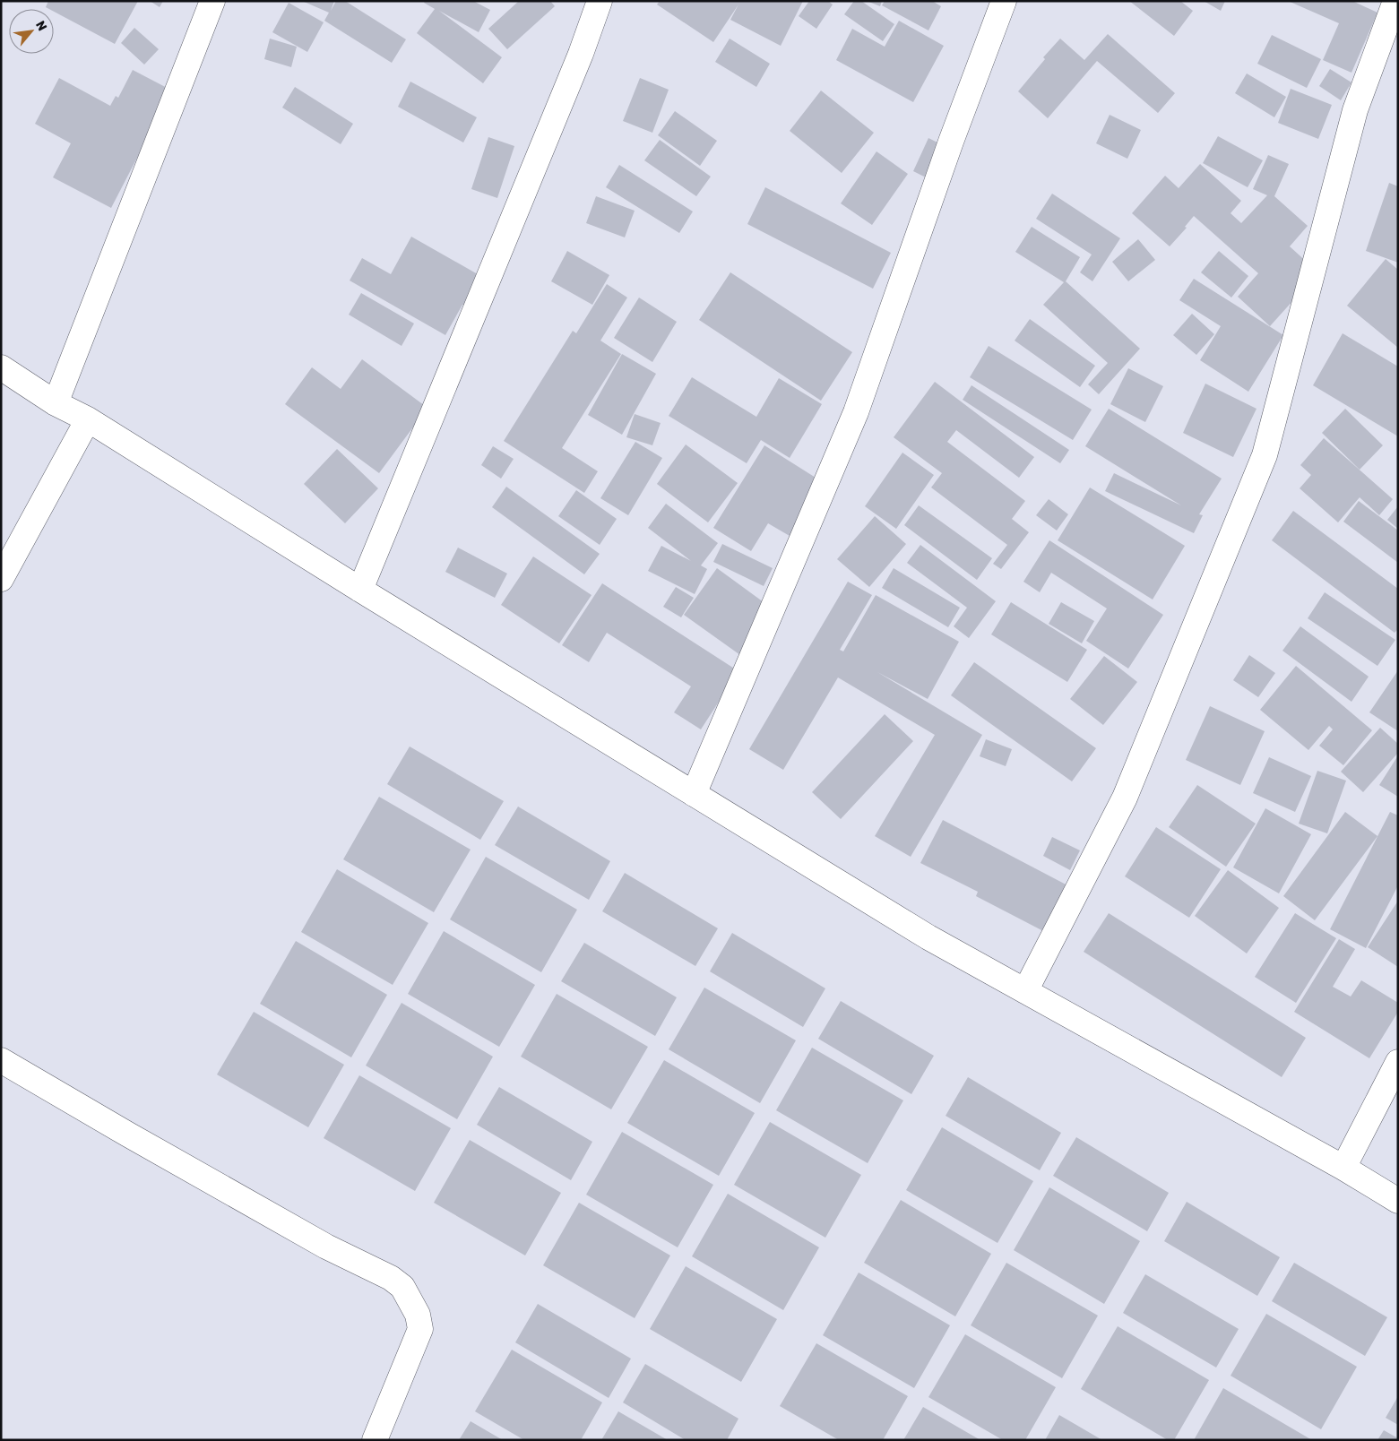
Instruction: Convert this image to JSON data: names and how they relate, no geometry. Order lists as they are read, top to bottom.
{
  "north": "top right"
}
